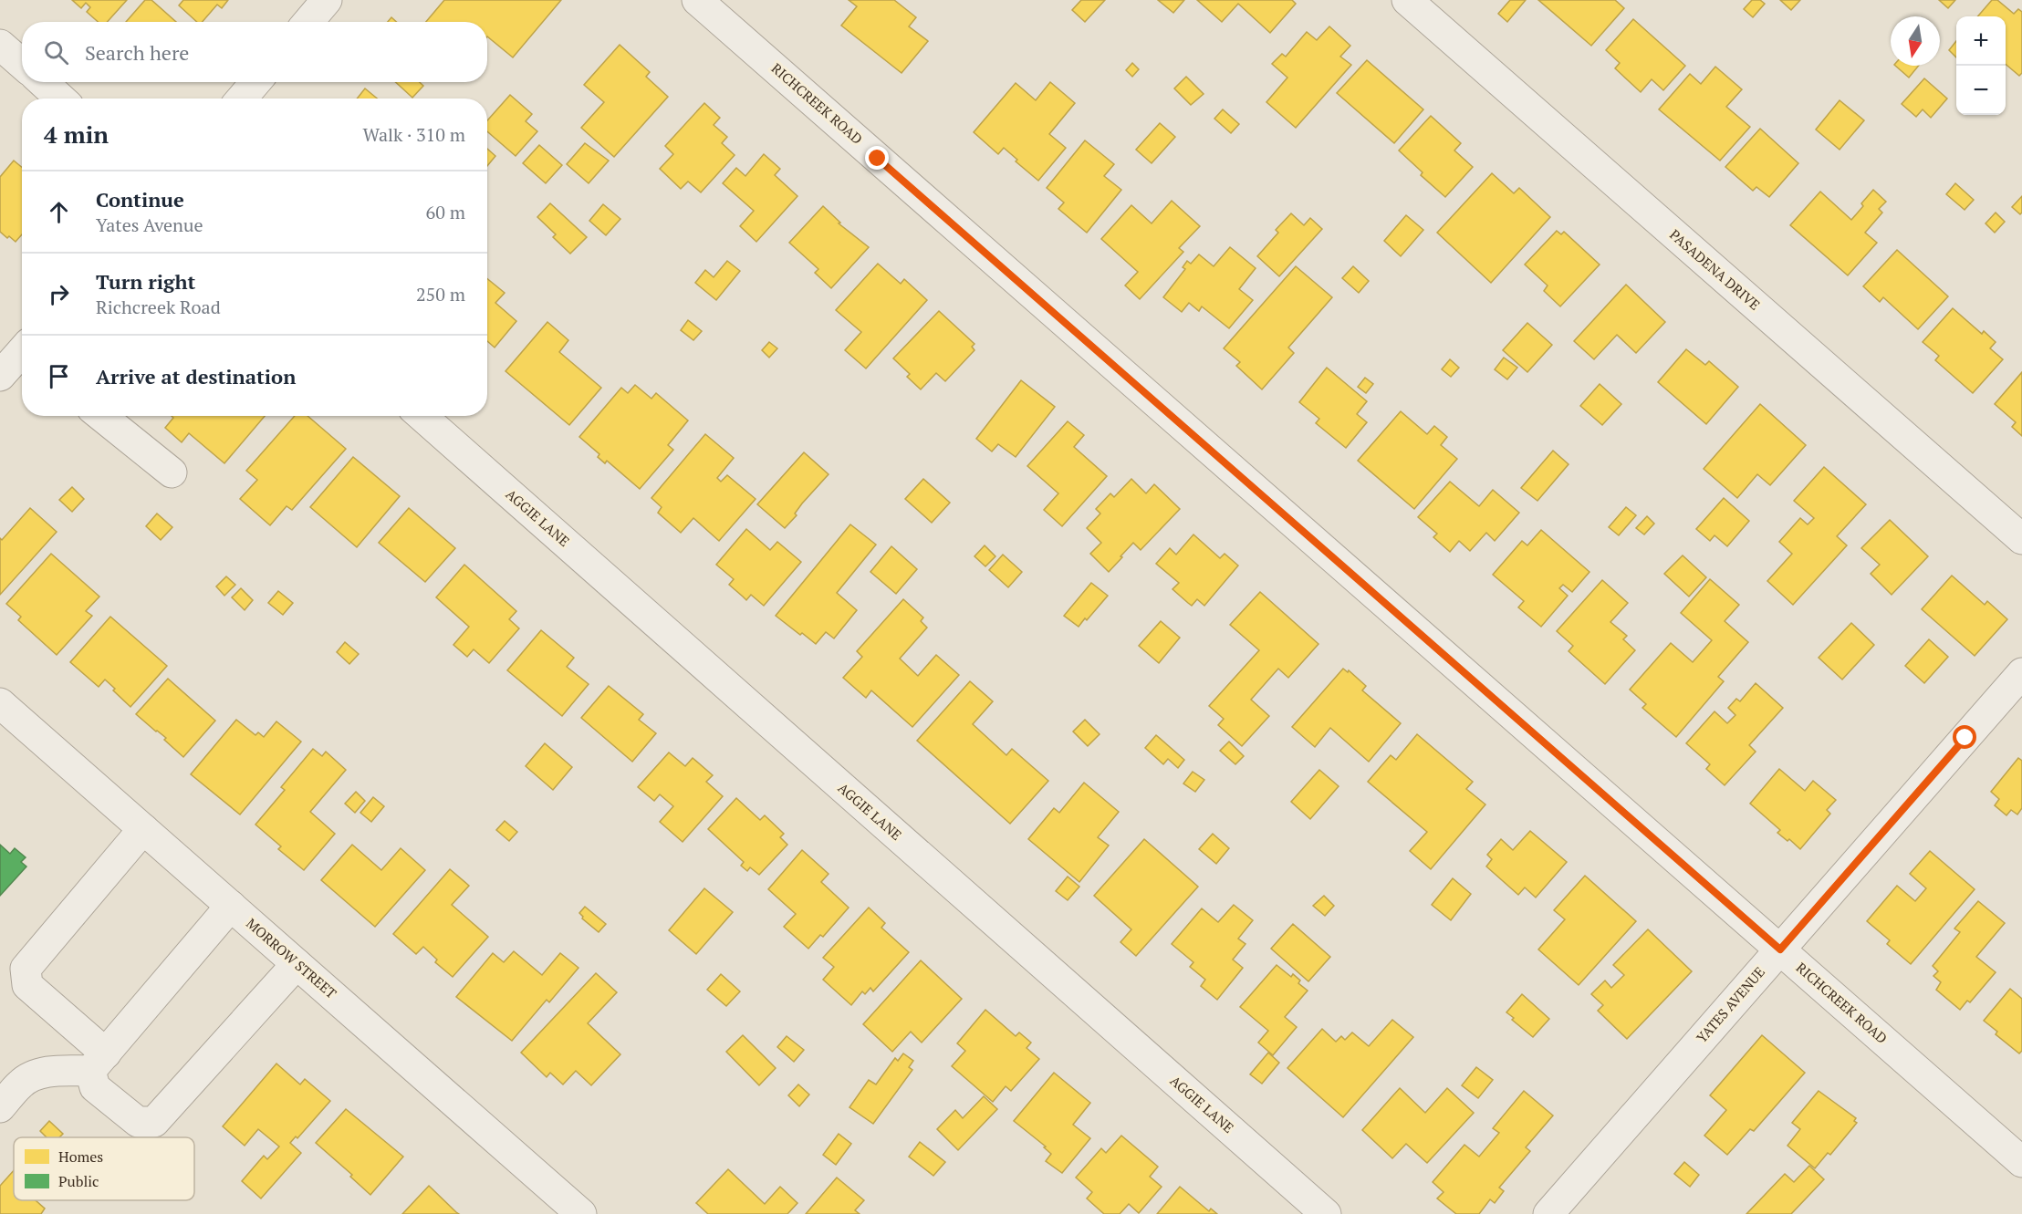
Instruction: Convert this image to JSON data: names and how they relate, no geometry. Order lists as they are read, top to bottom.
{
  "streets": {
    "street": [
      "RICHCREEK ROAD",
      "PASADENA DRIVE",
      "AGGIE LANE",
      "MORROW STREET",
      "YATES AVENUE"
    ]
  },
  "crossings": [
    ["RICHCREEK ROAD", "YATES AVENUE"]
  ],
  "legend": ["Homes", "Public"],
  "north": "bottom",
  "page": {
    "map_buttons": ["+", "−"],
    "search": "Search here",
    "heading": ["4 min", "Walk · 310 m"],
    "list": [
      ["Continue", "Yates Avenue", "60 m"],
      ["Turn right", "Richcreek Road", "250 m"],
      "Arrive at destination"
    ]
  }
}
